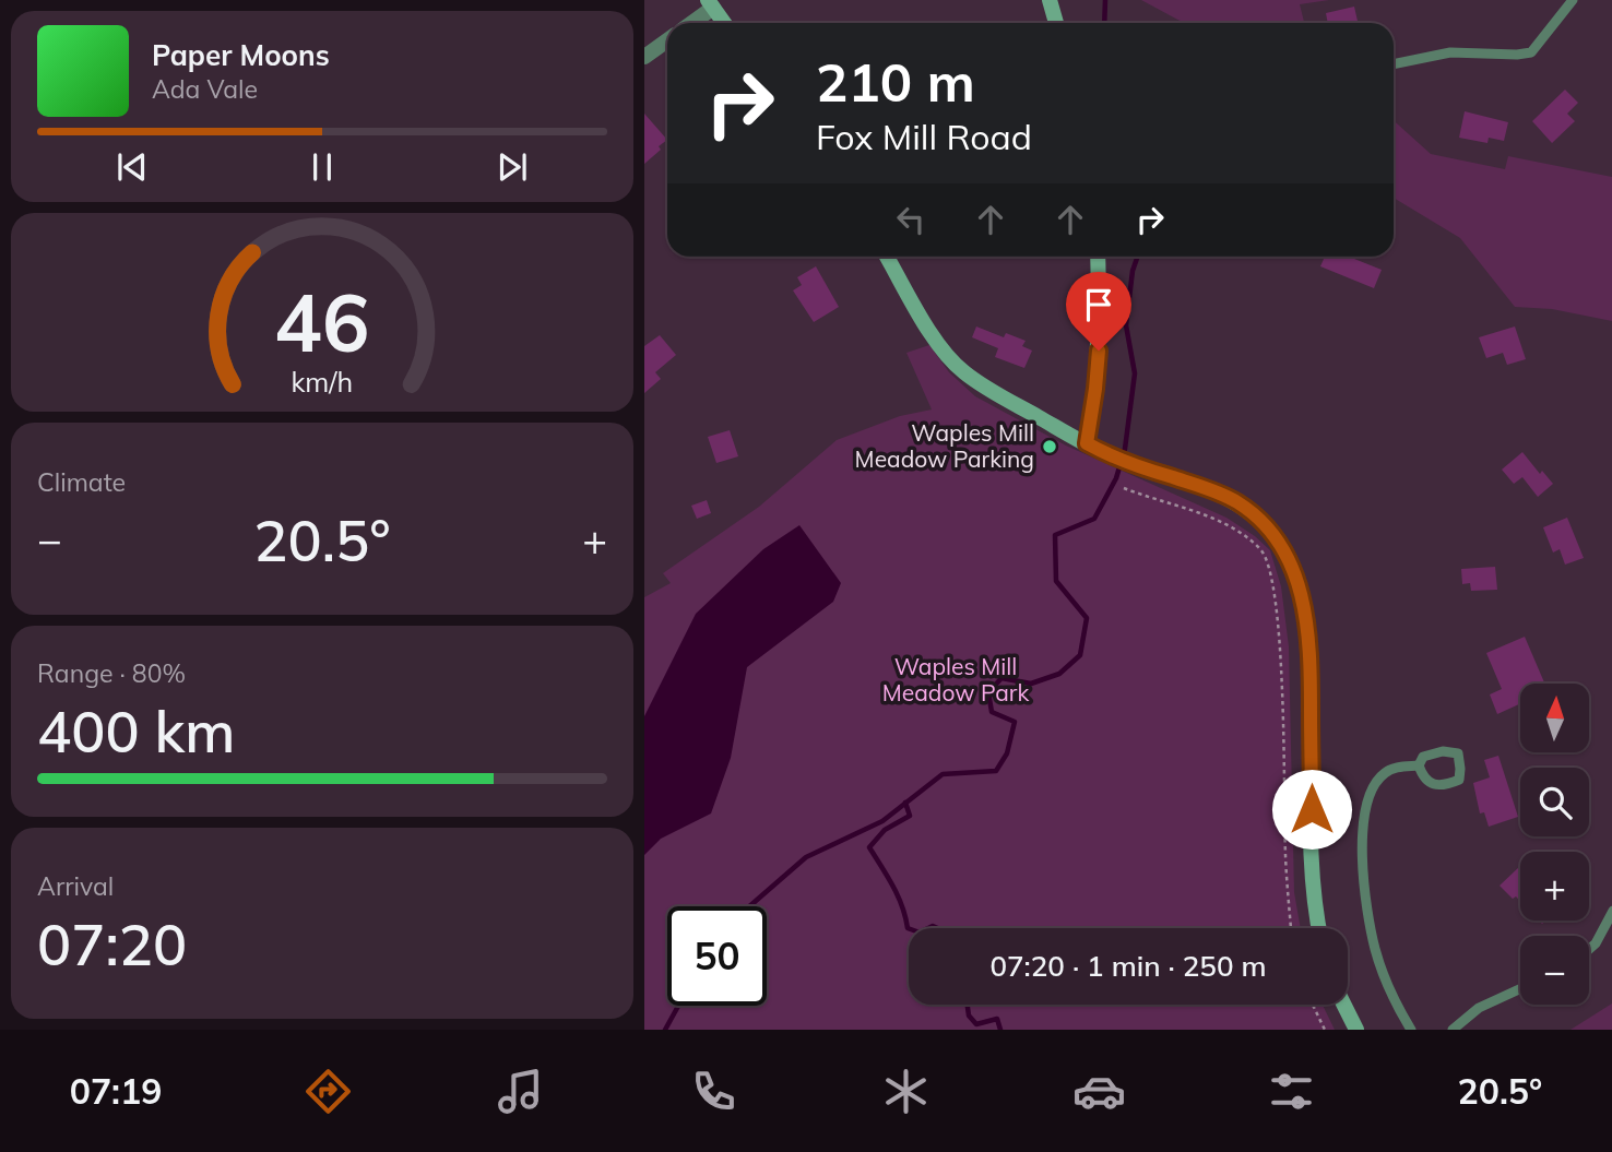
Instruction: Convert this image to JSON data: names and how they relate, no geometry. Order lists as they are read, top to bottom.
{
  "parks": ["Waples Mill Meadow Park"],
  "places": ["Waples Mill Meadow Parking"],
  "north": "top",
  "page": {
    "turn": ["210 m", "Fox Mill Road"],
    "song": ["Paper Moons", "Ada Vale"],
    "tile": [
      "Climate",
      ["Range · 80%", "400 km"],
      ["Arrival", "07:20"]
    ],
    "heat": ["−", "20.5°", "+"],
    "map_buttons": ["+", "−"],
    "limit": "50",
    "trip": "07:20 · 1 min · 250 m",
    "tabs": ["07:19", "20.5°"],
    "gauge": ["46", "km/h"]
  }
}
